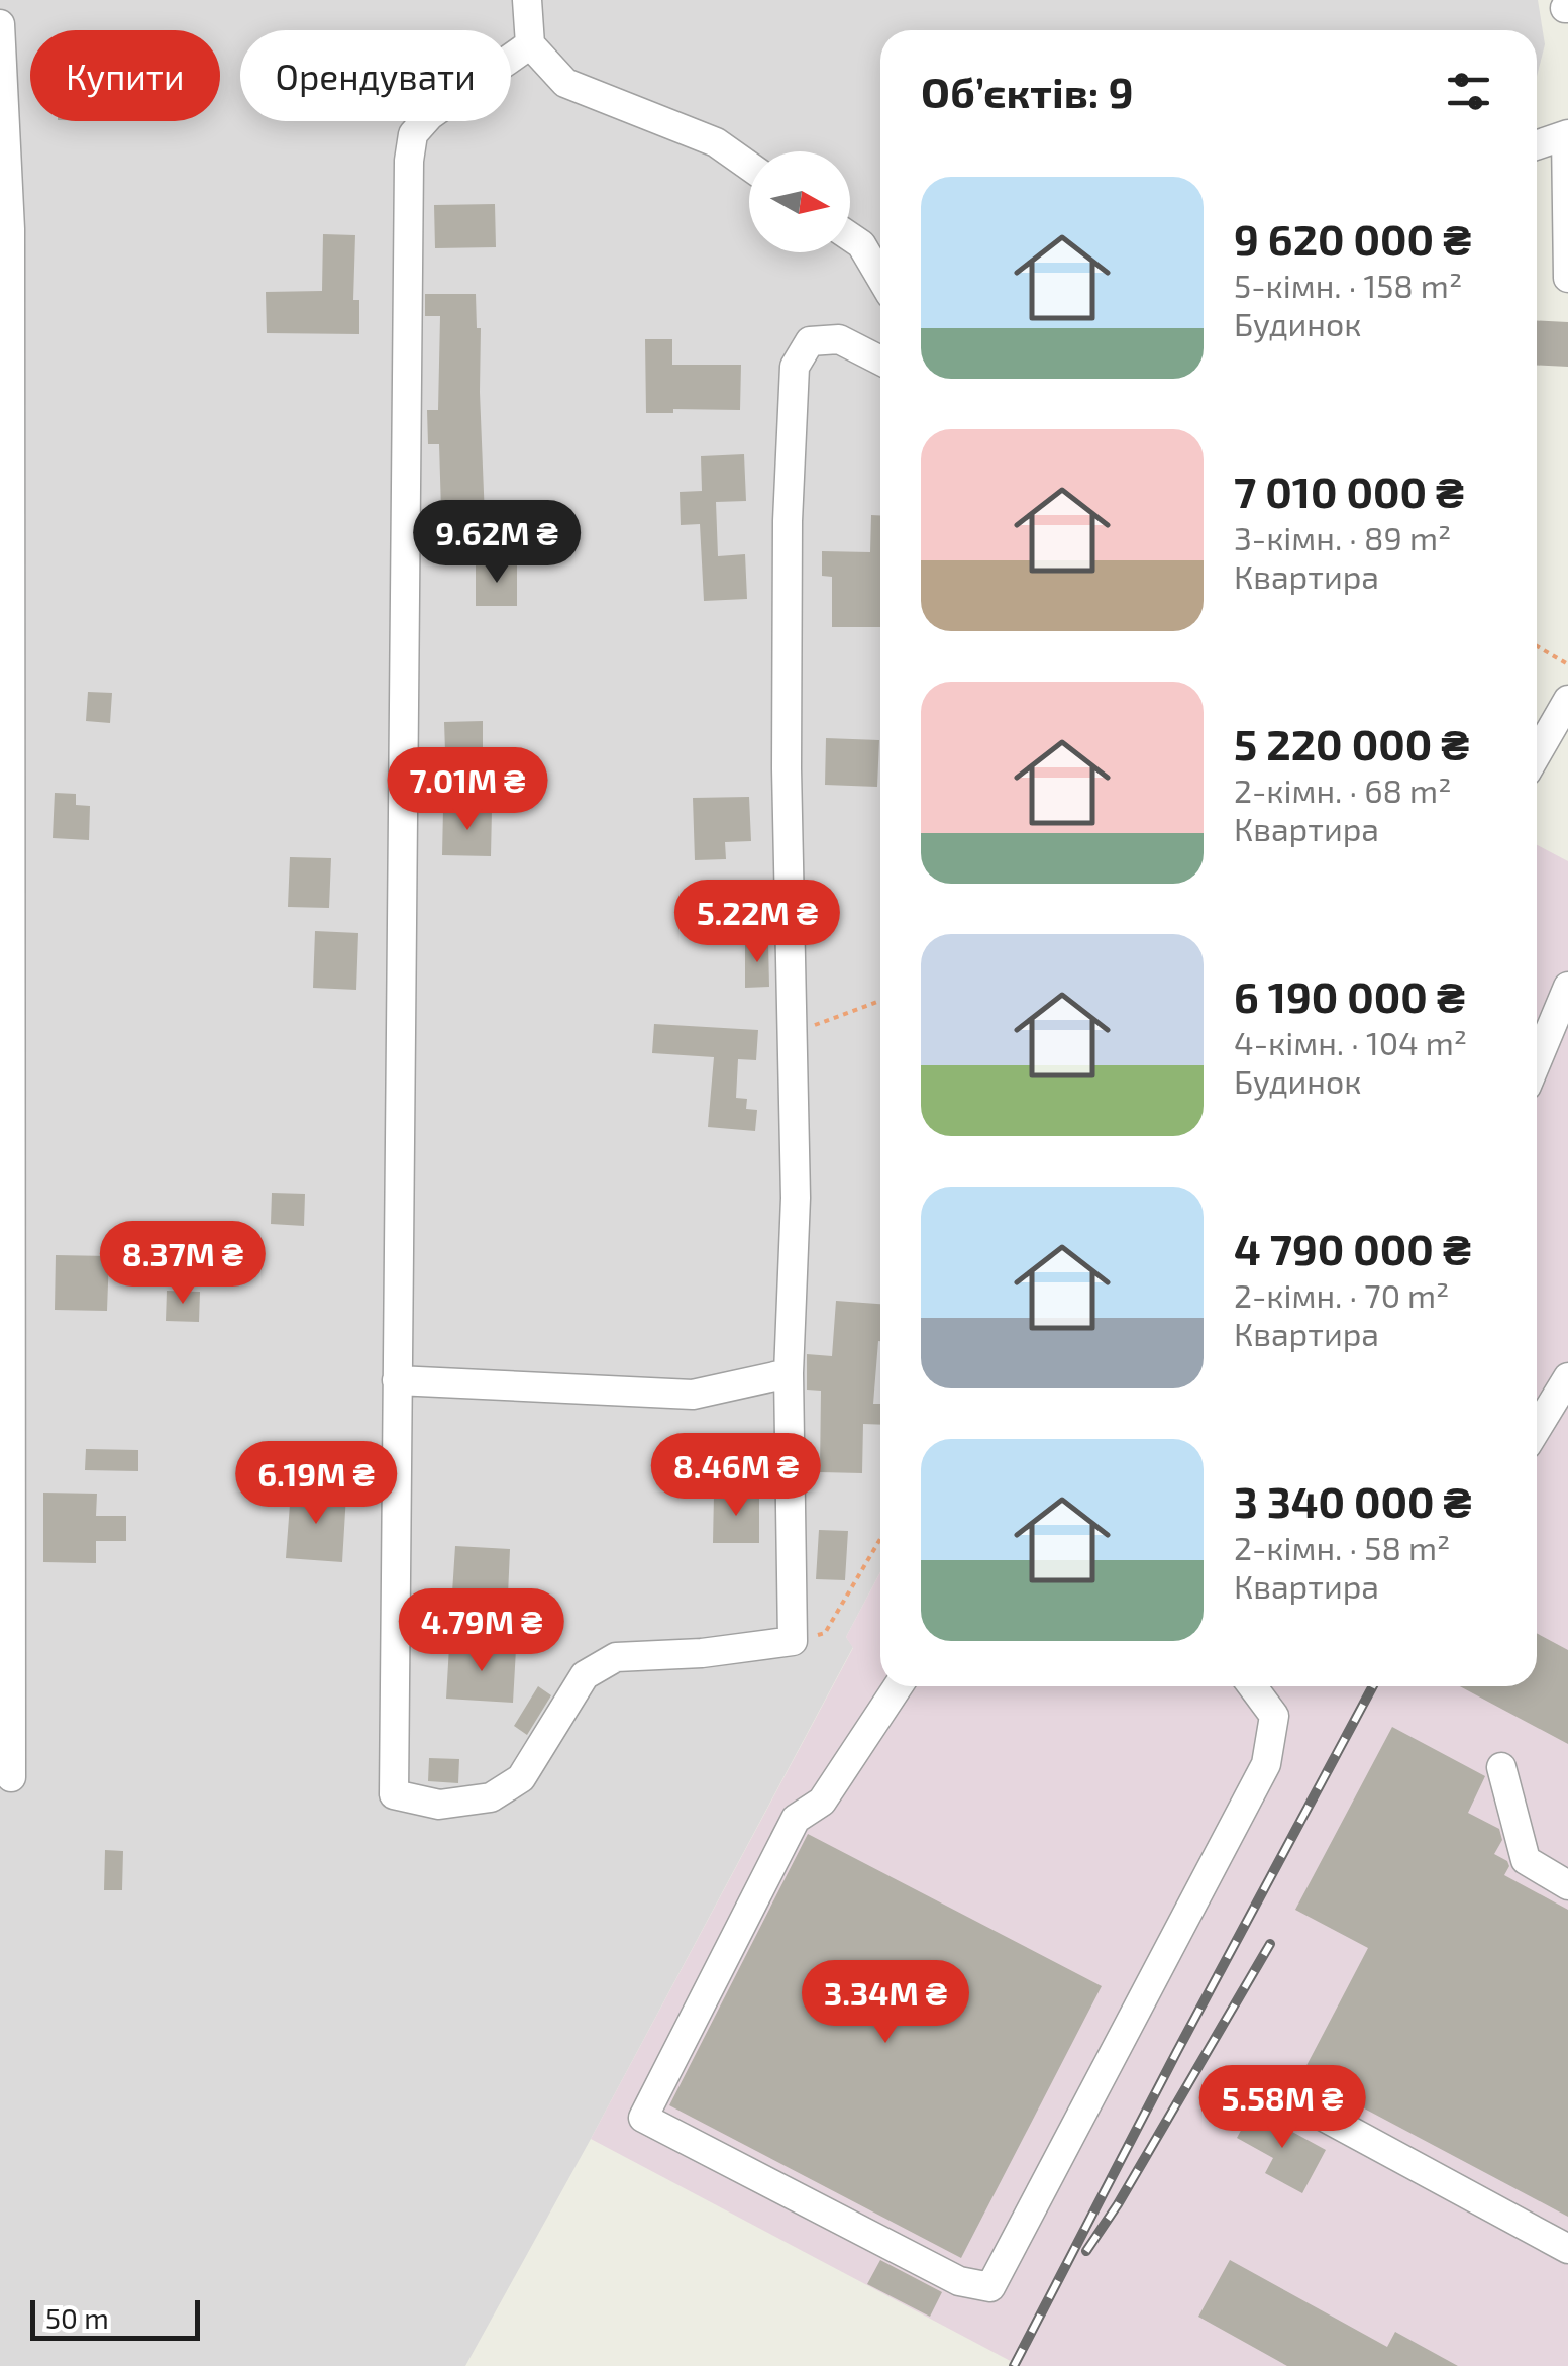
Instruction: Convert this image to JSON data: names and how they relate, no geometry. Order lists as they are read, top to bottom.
{
  "scale_bar": "50 m",
  "north": "right",
  "page": {
    "chip": ["Купити", "Орендувати"],
    "heading": "Об’єктів: 9",
    "list": [
      {
        "name": "9 620 000 ₴",
        "note": "5-кімн. · 158 m² · Будинок"
      },
      {
        "name": "7 010 000 ₴",
        "note": "3-кімн. · 89 m² · Квартира"
      },
      {
        "name": "5 220 000 ₴",
        "note": "2-кімн. · 68 m² · Квартира"
      },
      {
        "name": "6 190 000 ₴",
        "note": "4-кімн. · 104 m² · Будинок"
      },
      {
        "name": "4 790 000 ₴",
        "note": "2-кімн. · 70 m² · Квартира"
      },
      {
        "name": "3 340 000 ₴",
        "note": "2-кімн. · 58 m² · Квартира"
      }
    ],
    "price": [
      "9.62M ₴",
      "7.01M ₴",
      "5.22M ₴",
      "8.37M ₴",
      "8.46M ₴",
      "6.19M ₴",
      "4.79M ₴",
      "3.34M ₴",
      "5.58M ₴"
    ],
    "scale": "50 m"
  }
}
